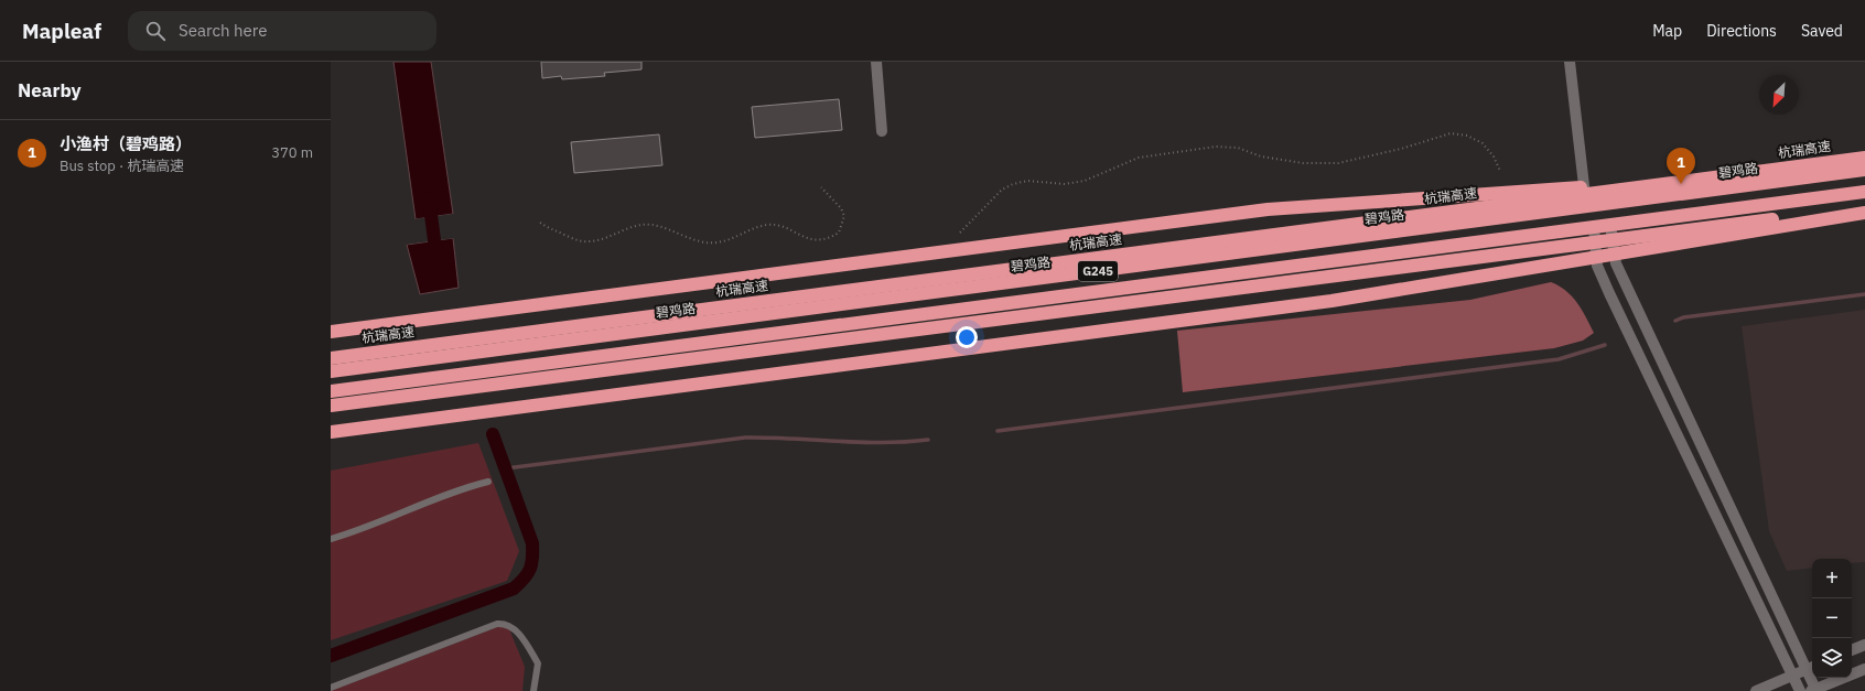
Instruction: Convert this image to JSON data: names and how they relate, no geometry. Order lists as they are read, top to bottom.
{
  "streets": {
    "highway": ["杭瑞高速", "碧鸡路", "G245"]
  },
  "north": "bottom left",
  "page": {
    "header": "Mapleaf",
    "search": "Search here",
    "nav": ["Map", "Directions", "Saved"],
    "heading": "Nearby",
    "list": [
      {
        "mark": "1",
        "name": "小渔村（碧鸡路）",
        "note": "Bus stop · 杭瑞高速",
        "value": "370 m"
      }
    ],
    "pins": "1",
    "map_buttons": ["+", "−"]
  }
}
